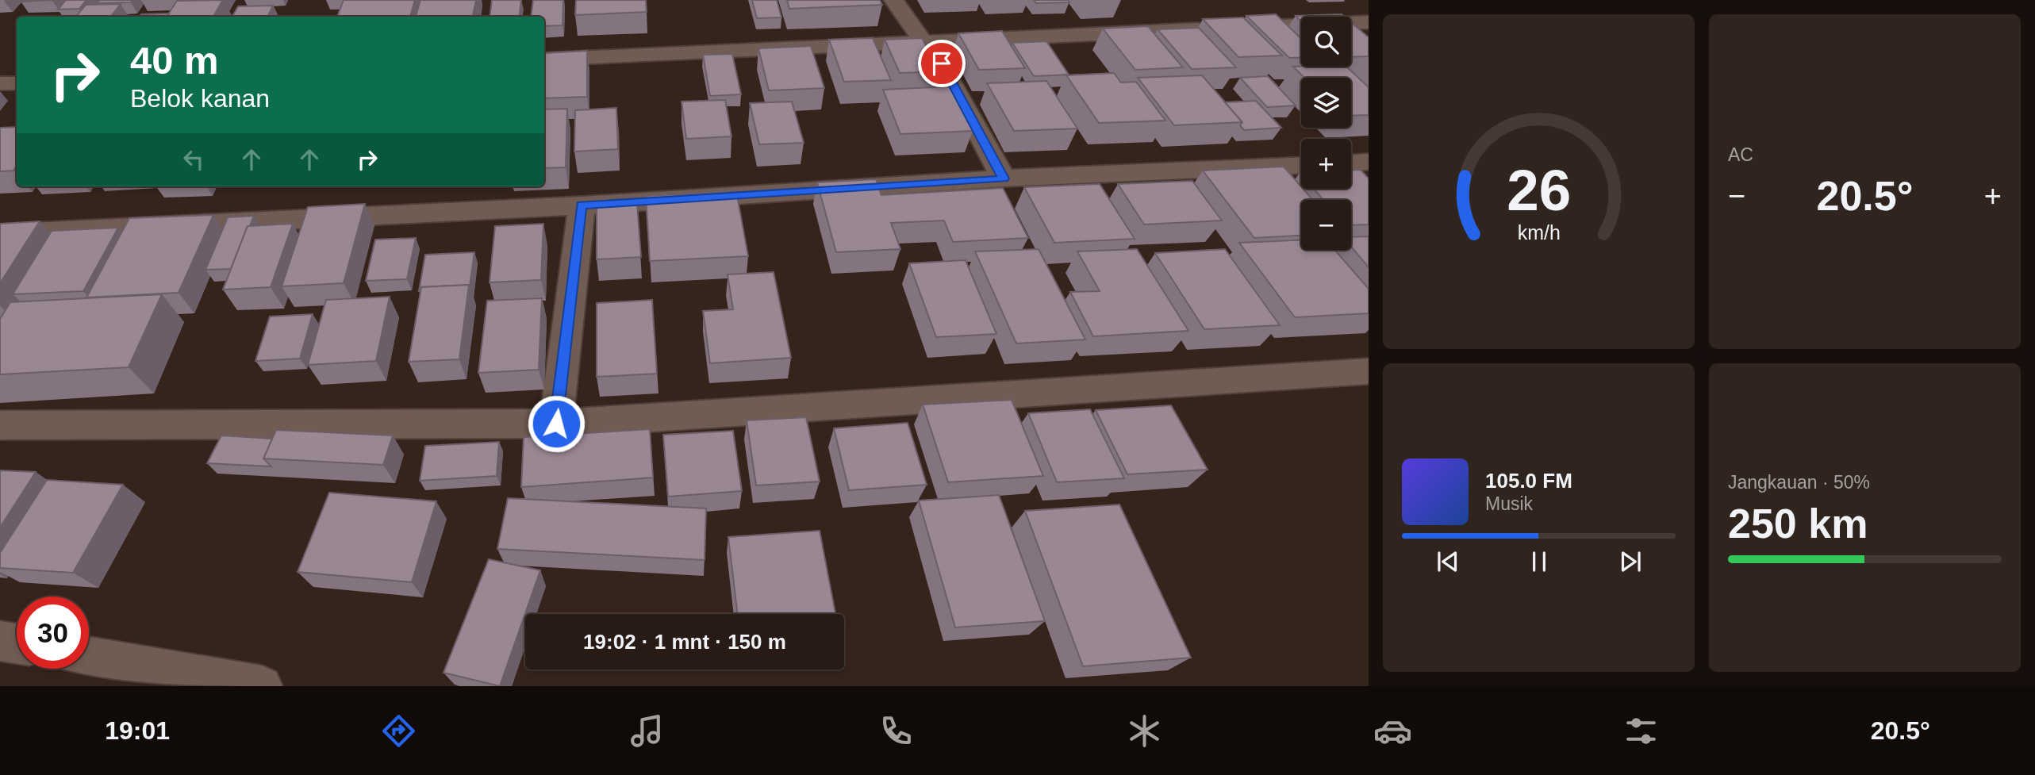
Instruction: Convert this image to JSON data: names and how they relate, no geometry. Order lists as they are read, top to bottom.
{
  "page": {
    "tile": [
      "AC",
      ["Jangkauan · 50%", "250 km"]
    ],
    "map_buttons": ["+", "−"],
    "turn": ["40 m", "Belok kanan"],
    "heat": ["−", "20.5°", "+"],
    "song": ["105.0 FM", "Musik"],
    "limit": "30",
    "trip": "19:02 · 1 mnt · 150 m",
    "tabs": ["19:01", "20.5°"],
    "gauge": ["26", "km/h"]
  }
}
